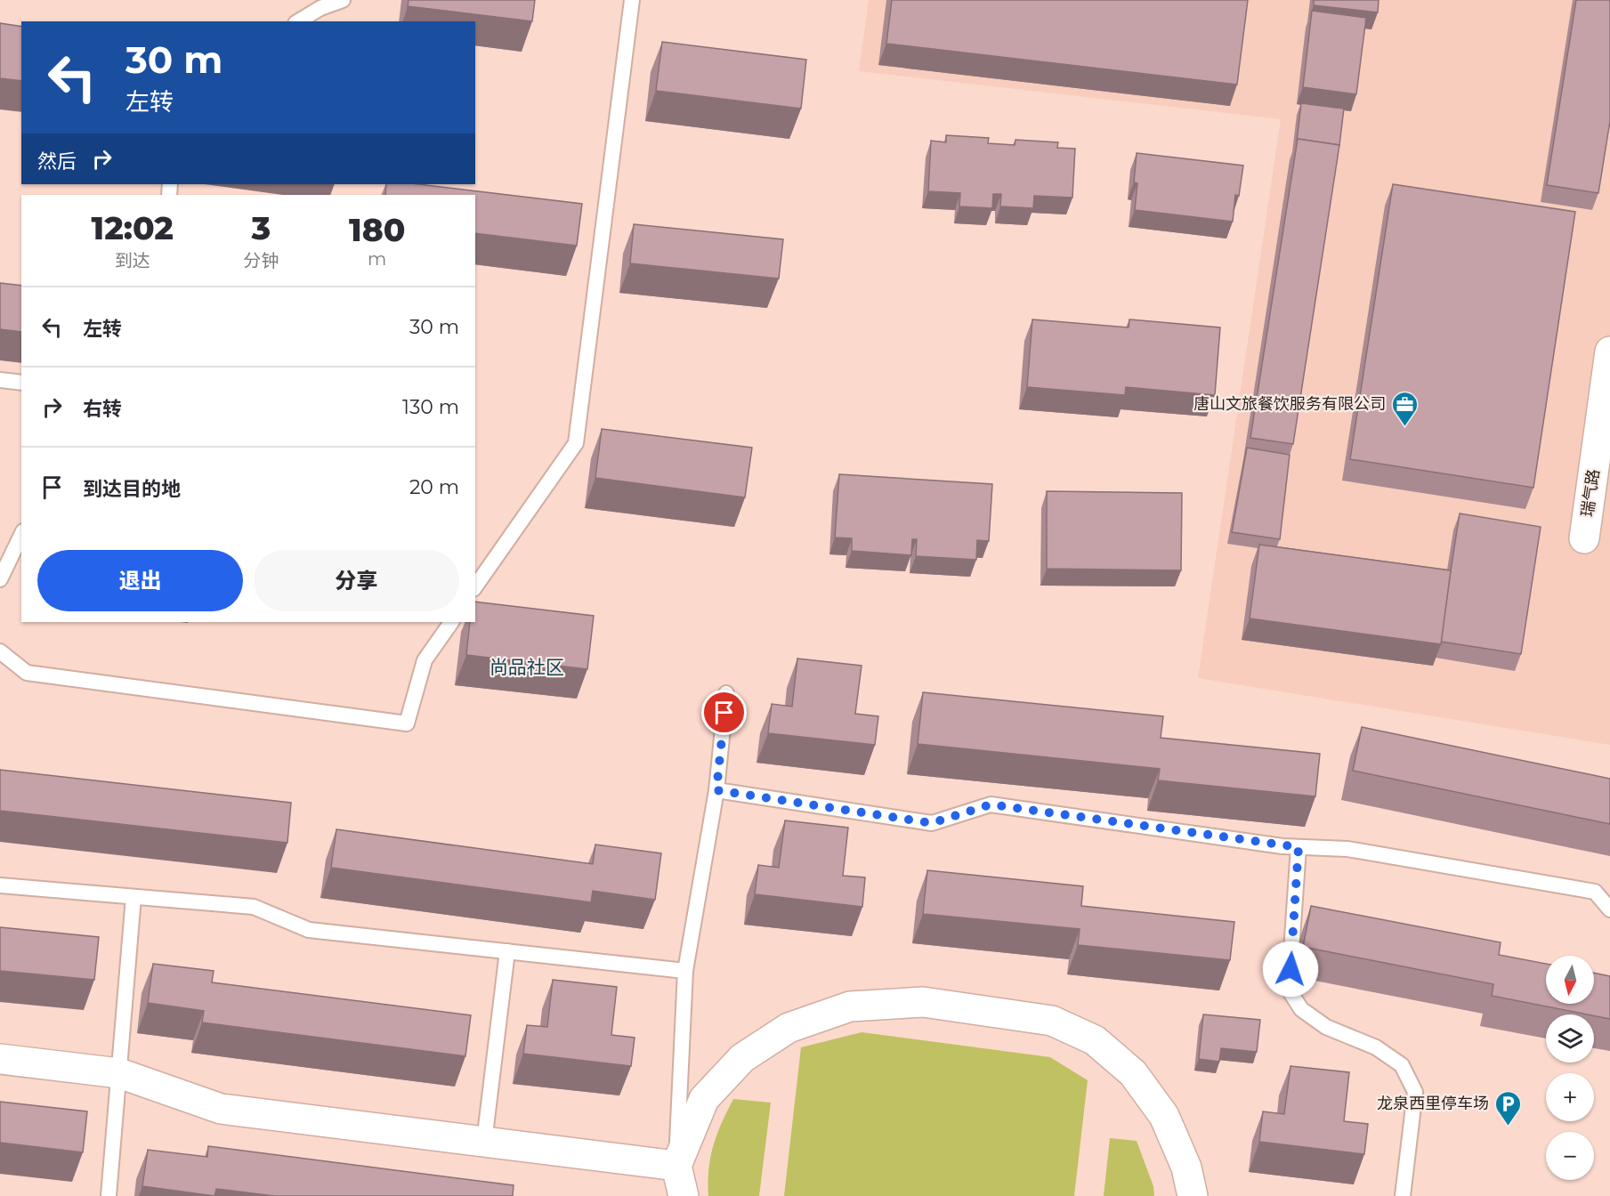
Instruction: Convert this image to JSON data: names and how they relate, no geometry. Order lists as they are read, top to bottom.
{
  "streets": {
    "street": ["瑞气路"]
  },
  "districts": ["尚品社区"],
  "places": {
    "office": ["唐山文旅餐饮服务有限公司"],
    "parking": ["龙泉西里停车场"]
  },
  "north": "bottom",
  "page": {
    "turn": ["30 m", "左转"],
    "then": "然后",
    "eta": [
      "12:02",
      "到达",
      "3",
      "分钟",
      "180",
      "m"
    ],
    "list": [
      {
        "name": "左转",
        "value": "30 m"
      },
      {
        "name": "右转",
        "value": "130 m"
      },
      {
        "name": "到达目的地",
        "value": "20 m"
      }
    ],
    "buttons": ["退出", "分享"],
    "map_buttons": ["+", "−"]
  }
}
